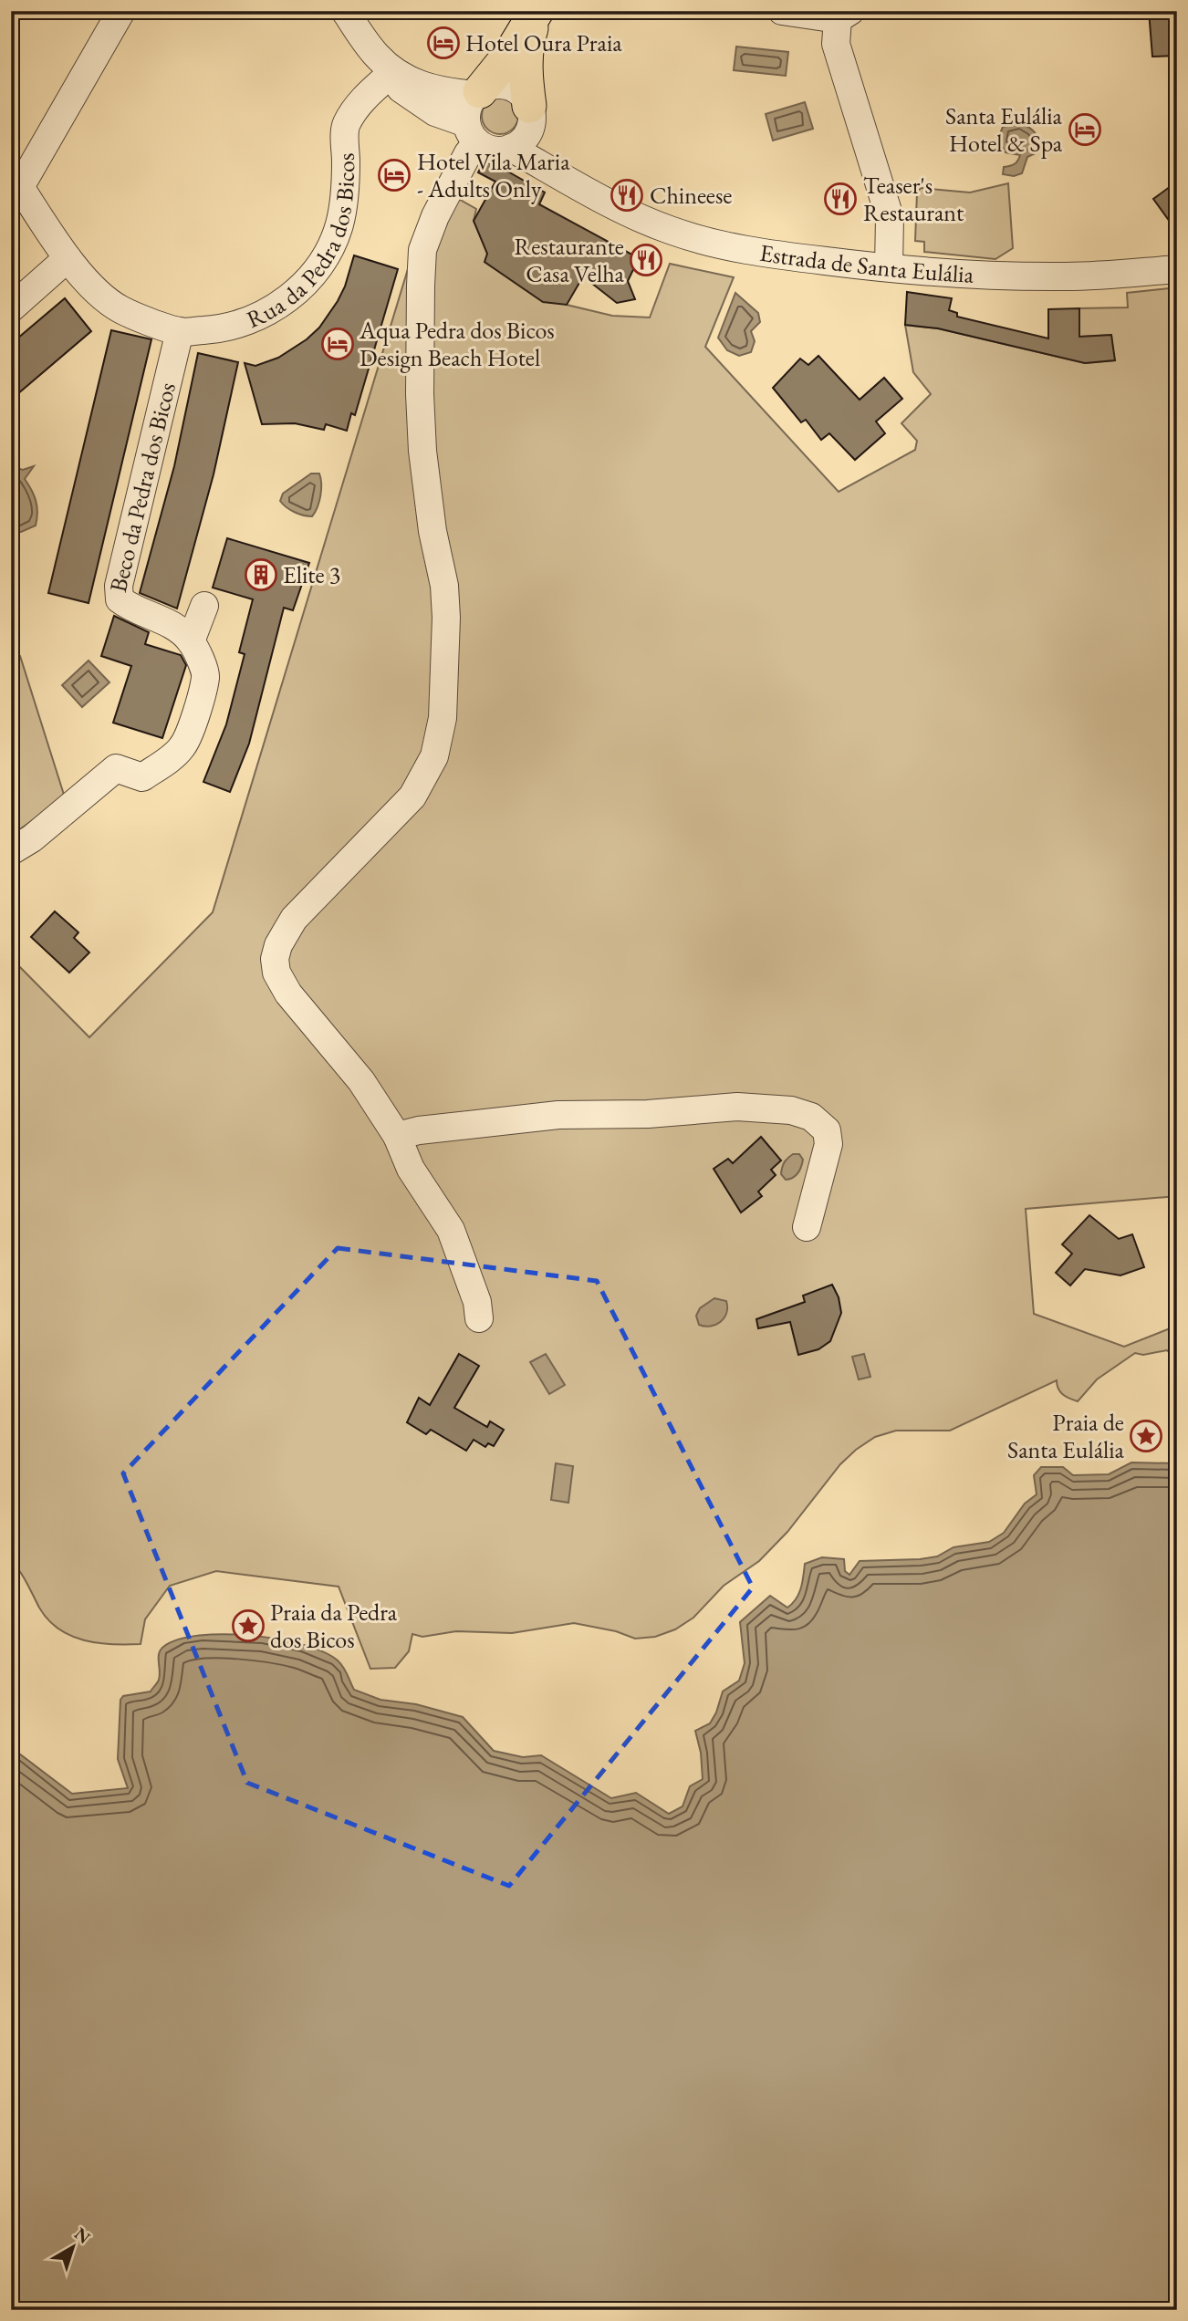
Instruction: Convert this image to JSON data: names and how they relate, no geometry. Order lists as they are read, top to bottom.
{
  "streets": {
    "main road": ["Estrada de Santa Eulália"],
    "street": ["Rua da Pedra dos Bicos", "Beco da Pedra dos Bicos"]
  },
  "crossings": [
    ["Rua da Pedra dos Bicos", "Beco da Pedra dos Bicos"]
  ],
  "places": {
    "hotel": [
      "Hotel Oura Praia",
      "Santa Eulália Hotel & Spa",
      "Hotel Vila Maria - Adults Only",
      "Aqua Pedra dos Bicos Design Beach Hotel"
    ],
    "restaurant": ["Chineese", "Teaser's Restaurant", "Restaurante Casa Velha"],
    "building": ["Elite 3"],
    "place": ["Praia de Santa Eulália", "Praia da Pedra dos Bicos"]
  },
  "north": "top right"
}
